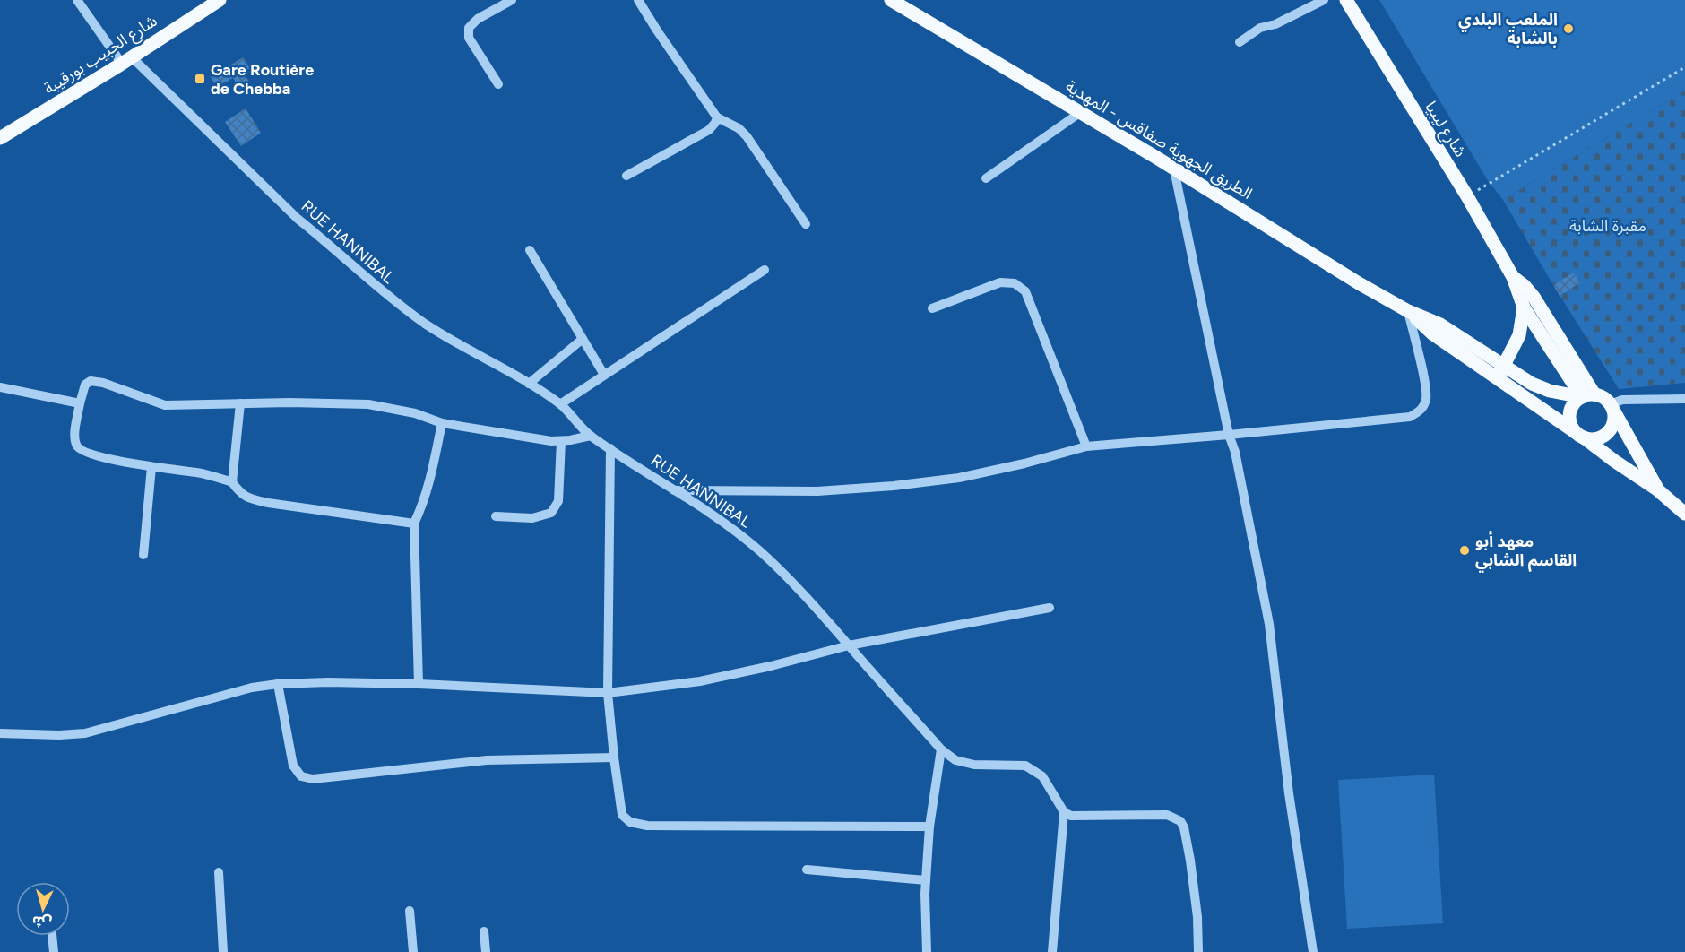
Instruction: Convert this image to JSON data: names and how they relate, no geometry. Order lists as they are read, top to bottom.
{
  "streets": {
    "main road": ["شارع الحبيب بورقيبة", "شارع ليبيا", "الطريق الجهوية صفاقس - المهدية"],
    "street": ["RUE HANNIBAL"]
  },
  "crossings": [
    ["شارع الحبيب بورقيبة", "RUE HANNIBAL"],
    ["شارع ليبيا", "الطريق الجهوية صفاقس - المهدية"]
  ],
  "parks": ["مقبرة الشابة"],
  "places": {
    "other": ["الملعب البلدي بالشابة", "معهد أبو القاسم الشابي"],
    "transit": ["Gare Routière de Chebba"]
  },
  "north": "bottom"
}
